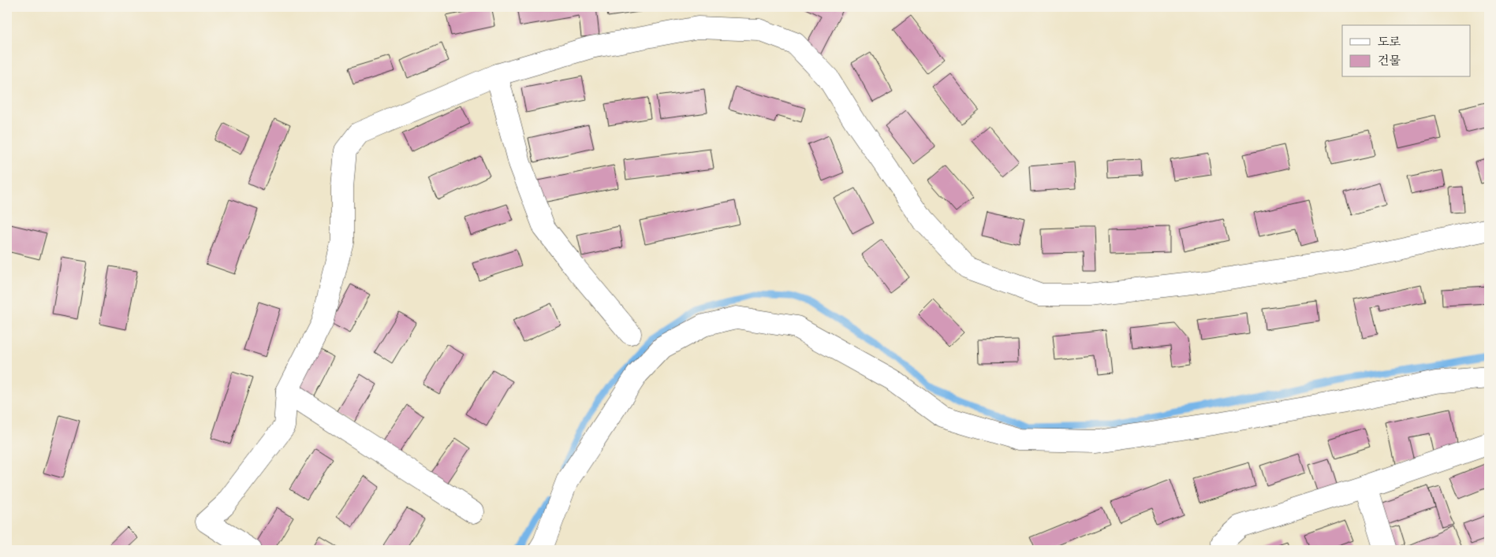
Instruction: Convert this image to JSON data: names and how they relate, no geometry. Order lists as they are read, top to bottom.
{
  "legend": ["도로", "건물"]
}
